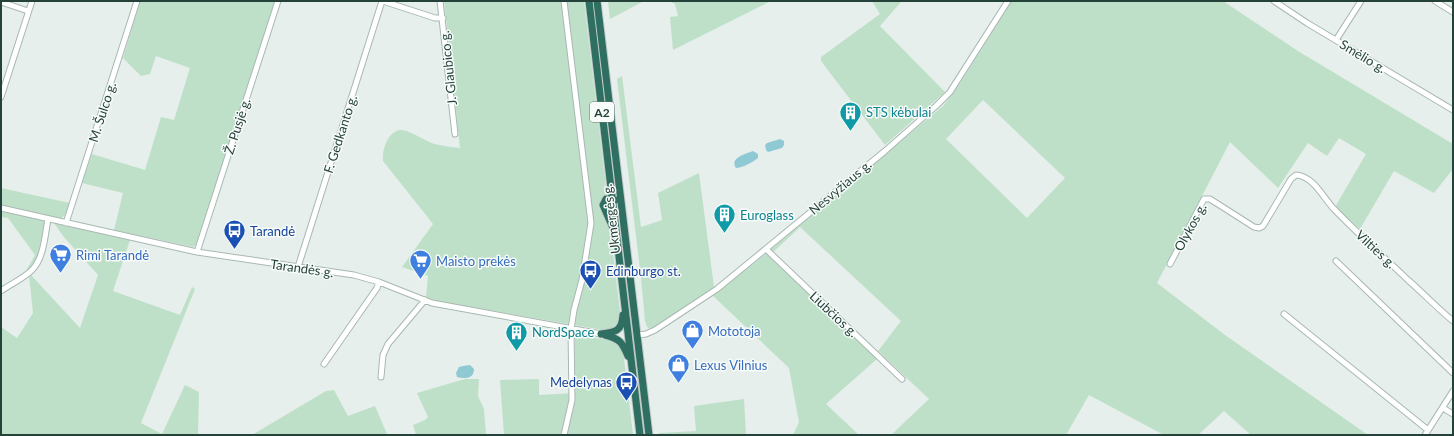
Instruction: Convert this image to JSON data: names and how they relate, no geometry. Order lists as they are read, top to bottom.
{
  "streets": {
    "highway": ["A2", "Ukmergės g."],
    "street": [
      "Smėlio g.",
      "J. Glaubico g.",
      "M. Šulco g.",
      "Ž. Pusjė g.",
      "F. Gedkanto g.",
      "Nesvyžiaus g.",
      "Olykos g.",
      "Vilties g.",
      "Tarandės g.",
      "Liubčios g."
    ]
  },
  "crossings": [
    ["M. Šulco g.", "Tarandės g."],
    ["Ž. Pusjė g.", "Tarandės g."],
    ["F. Gedkanto g.", "Tarandės g."],
    ["Nesvyžiaus g.", "Ukmergės g."],
    ["Nesvyžiaus g.", "Liubčios g."],
    ["Olykos g.", "Vilties g."]
  ],
  "places": {
    "building": ["STS kėbulai", "Euroglass", "NordSpace"],
    "bus stop": ["Tarandė", "Edinburgo st.", "Medelynas"],
    "supermarket": ["Rimi Tarandė", "Maisto prekės"],
    "shop": ["Mototoja", "Lexus Vilnius"]
  }
}
